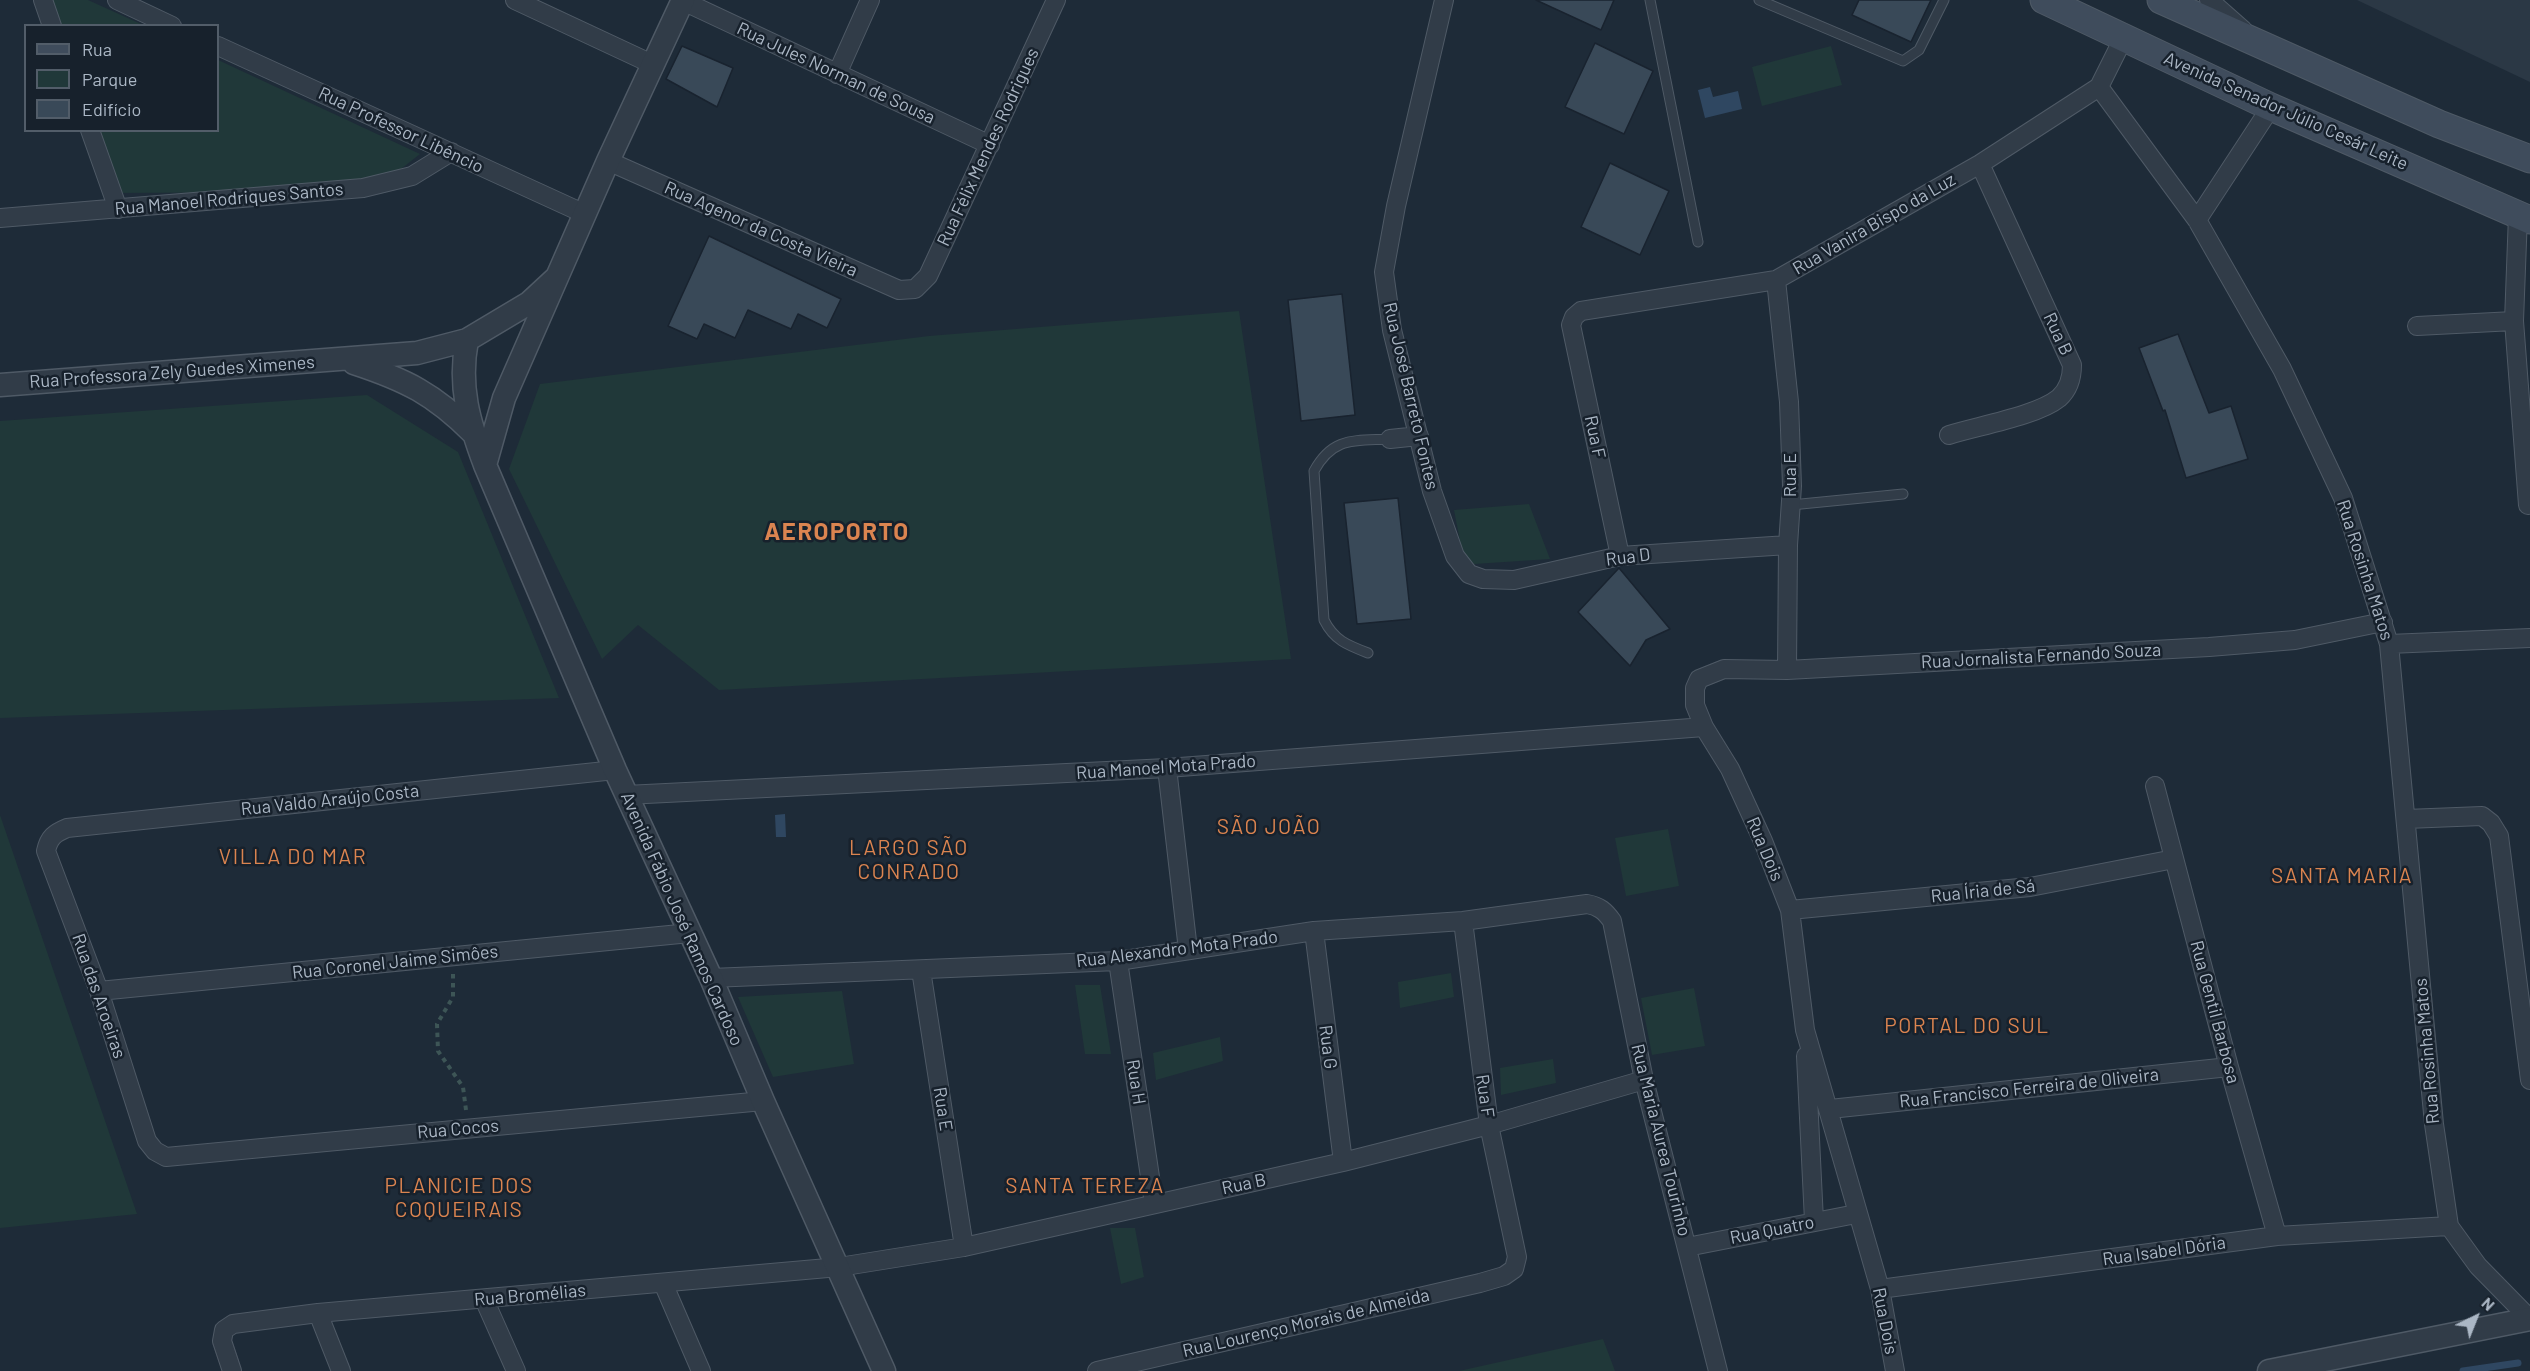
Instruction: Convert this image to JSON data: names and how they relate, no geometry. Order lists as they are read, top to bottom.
{
  "streets": {
    "main road": ["Avenida Senador Júlio Cesár Leite"],
    "street": [
      "Rua Jules Norman de Sousa",
      "Rua Professor Libêncio",
      "Rua Félix Mendes Rodrigues",
      "Rua Manoel Rodriques Santos",
      "Rua Vanira Bispo da Luz",
      "Rua Agenor da Costa Vieira",
      "Rua B",
      "Rua Professora Zely Guedes Ximenes",
      "Rua José Barreto Fontes",
      "Rua F",
      "Rua E",
      "Rua D",
      "Rua Rosinha Matos",
      "Rua Jornalista Fernando Souza",
      "Rua Manoel Mota Prado",
      "Rua Valdo Araújo Costa",
      "Rua Dois",
      "Rua Íria de Sá",
      "Avenida Fábio José Ramos Cardoso",
      "Rua Alexandro Mota Prado",
      "Rua Coronel Jaime Simôes",
      "Rua das Aroeiras",
      "Rua Gentil Barbosa",
      "Rua G",
      "Rua H",
      "Rua Francisco Ferreira de Oliveira",
      "Rua Cocos",
      "Rua Maria Aurea Tourinho",
      "Rua Quatro",
      "Rua Isabel Dória",
      "Rua Bromélias",
      "Rua Lourenço Morais de Almeida"
    ]
  },
  "crossings": [
    ["Rua Jules Norman de Sousa", "Rua Félix Mendes Rodrigues"],
    ["Rua Professor Libêncio", "Rua Manoel Rodriques Santos"],
    ["Rua Félix Mendes Rodrigues", "Rua Agenor da Costa Vieira"],
    ["Rua Vanira Bispo da Luz", "Rua B"],
    ["Rua Vanira Bispo da Luz", "Rua F"],
    ["Rua Vanira Bispo da Luz", "Rua E"],
    ["Rua Vanira Bispo da Luz", "Rua Rosinha Matos"],
    ["Rua B", "Rua F"],
    ["Rua B", "Rua E"],
    ["Rua B", "Avenida Fábio José Ramos Cardoso"],
    ["Rua B", "Rua G"],
    ["Rua B", "Rua H"],
    ["Rua B", "Rua Maria Aurea Tourinho"],
    ["Rua B", "Rua Bromélias"],
    ["Rua Professora Zely Guedes Ximenes", "Avenida Fábio José Ramos Cardoso"],
    ["Rua José Barreto Fontes", "Rua D"],
    ["Rua F", "Rua D"],
    ["Rua F", "Rua Alexandro Mota Prado"],
    ["Rua F", "Rua Lourenço Morais de Almeida"],
    ["Rua E", "Rua D"],
    ["Rua E", "Rua Jornalista Fernando Souza"],
    ["Rua E", "Rua Alexandro Mota Prado"],
    ["Rua Rosinha Matos", "Rua Jornalista Fernando Souza"],
    ["Rua Rosinha Matos", "Rua Isabel Dória"],
    ["Rua Jornalista Fernando Souza", "Rua Dois"],
    ["Rua Manoel Mota Prado", "Rua Dois"],
    ["Rua Manoel Mota Prado", "Avenida Fábio José Ramos Cardoso"],
    ["Rua Valdo Araújo Costa", "Avenida Fábio José Ramos Cardoso"],
    ["Rua Valdo Araújo Costa", "Rua das Aroeiras"],
    ["Rua Dois", "Rua Íria de Sá"],
    ["Rua Dois", "Rua Francisco Ferreira de Oliveira"],
    ["Rua Dois", "Rua Quatro"],
    ["Rua Dois", "Rua Isabel Dória"],
    ["Rua Íria de Sá", "Rua Gentil Barbosa"],
    ["Avenida Fábio José Ramos Cardoso", "Rua Alexandro Mota Prado"],
    ["Avenida Fábio José Ramos Cardoso", "Rua Coronel Jaime Simôes"],
    ["Avenida Fábio José Ramos Cardoso", "Rua Cocos"],
    ["Avenida Fábio José Ramos Cardoso", "Rua Bromélias"],
    ["Rua Alexandro Mota Prado", "Rua G"],
    ["Rua Alexandro Mota Prado", "Rua H"],
    ["Rua Alexandro Mota Prado", "Rua Maria Aurea Tourinho"],
    ["Rua Coronel Jaime Simôes", "Rua das Aroeiras"],
    ["Rua das Aroeiras", "Rua Cocos"],
    ["Rua Gentil Barbosa", "Rua Francisco Ferreira de Oliveira"],
    ["Rua Gentil Barbosa", "Rua Isabel Dória"],
    ["Rua Maria Aurea Tourinho", "Rua Quatro"]
  ],
  "districts": [
    "AEROPORTO",
    "SÃO JOÃO",
    "LARGO SÃO CONRADO",
    "VILLA DO MAR",
    "SANTA MARIA",
    "PORTAL DO SUL",
    "PLANICIE DOS COQUEIRAIS",
    "SANTA TEREZA"
  ],
  "legend": ["Rua", "Parque", "Edifício"],
  "north": "top right"
}
